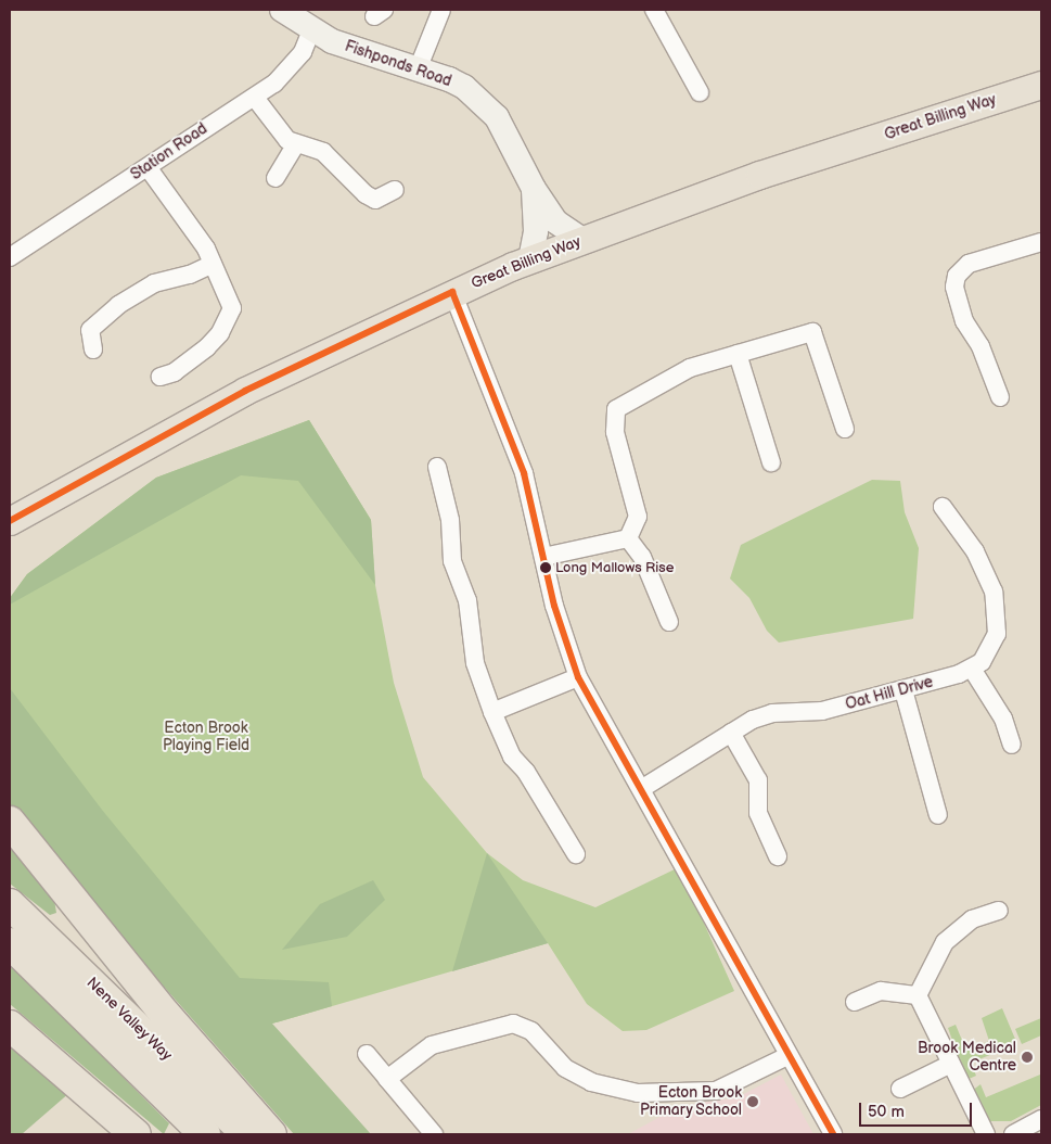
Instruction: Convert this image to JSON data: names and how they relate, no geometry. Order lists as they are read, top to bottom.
{
  "streets": {
    "highway": ["Nene Valley Way"],
    "main road": ["Great Billing Way"],
    "street": ["Fishponds Road", "Station Road", "Oat Hill Drive"]
  },
  "crossings": [
    ["Fishponds Road", "Great Billing Way"],
    ["Fishponds Road", "Station Road"]
  ],
  "parks": ["Ecton Brook Playing Field"],
  "places": ["Long Mallows Rise", "Brook Medical Centre", "Ecton Brook Primary School"],
  "scale_bar": "50 m"
}
